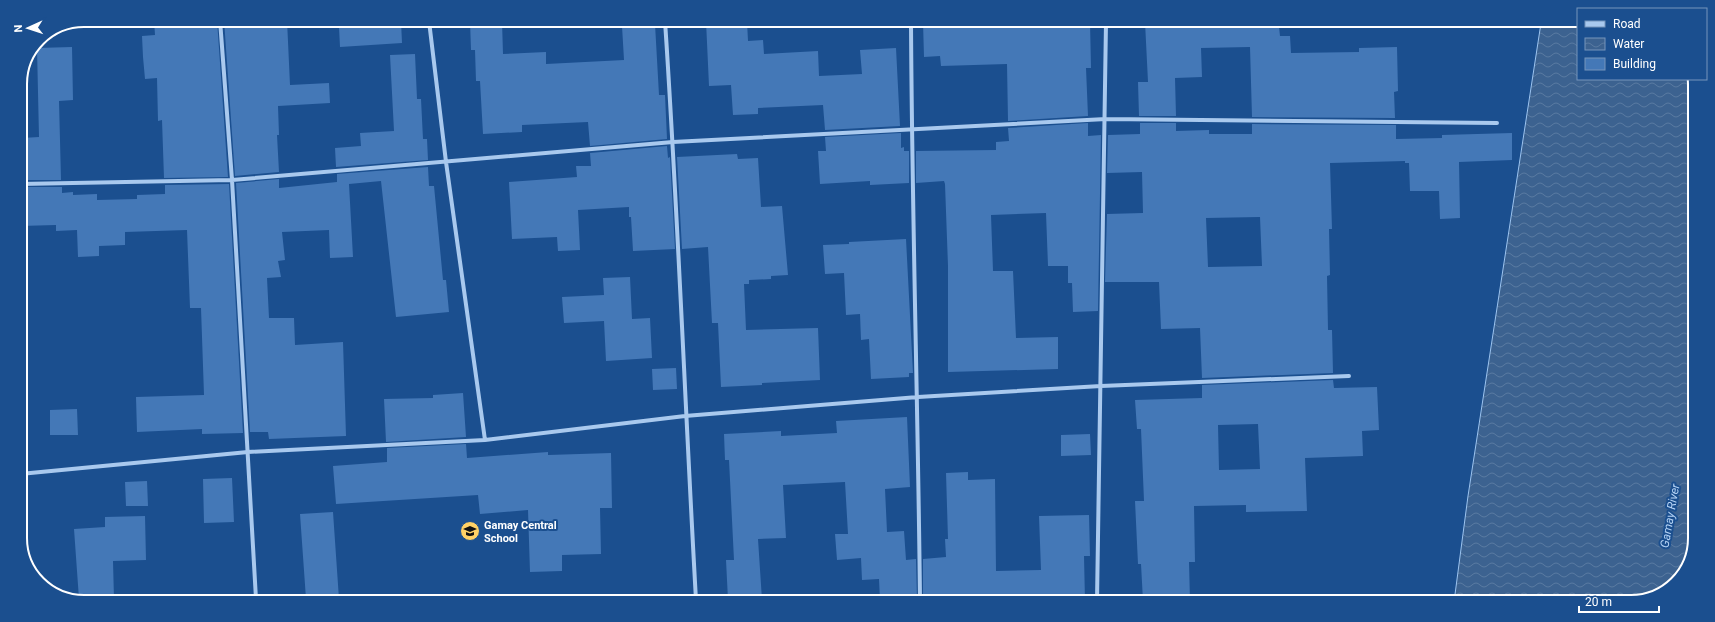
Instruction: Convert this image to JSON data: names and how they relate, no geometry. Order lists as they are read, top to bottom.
{
  "water": ["Gamay River"],
  "places": {
    "school or university": ["Gamay Central School"]
  },
  "legend": ["Road", "Water", "Building"],
  "scale_bar": "20 m",
  "north": "left"
}
